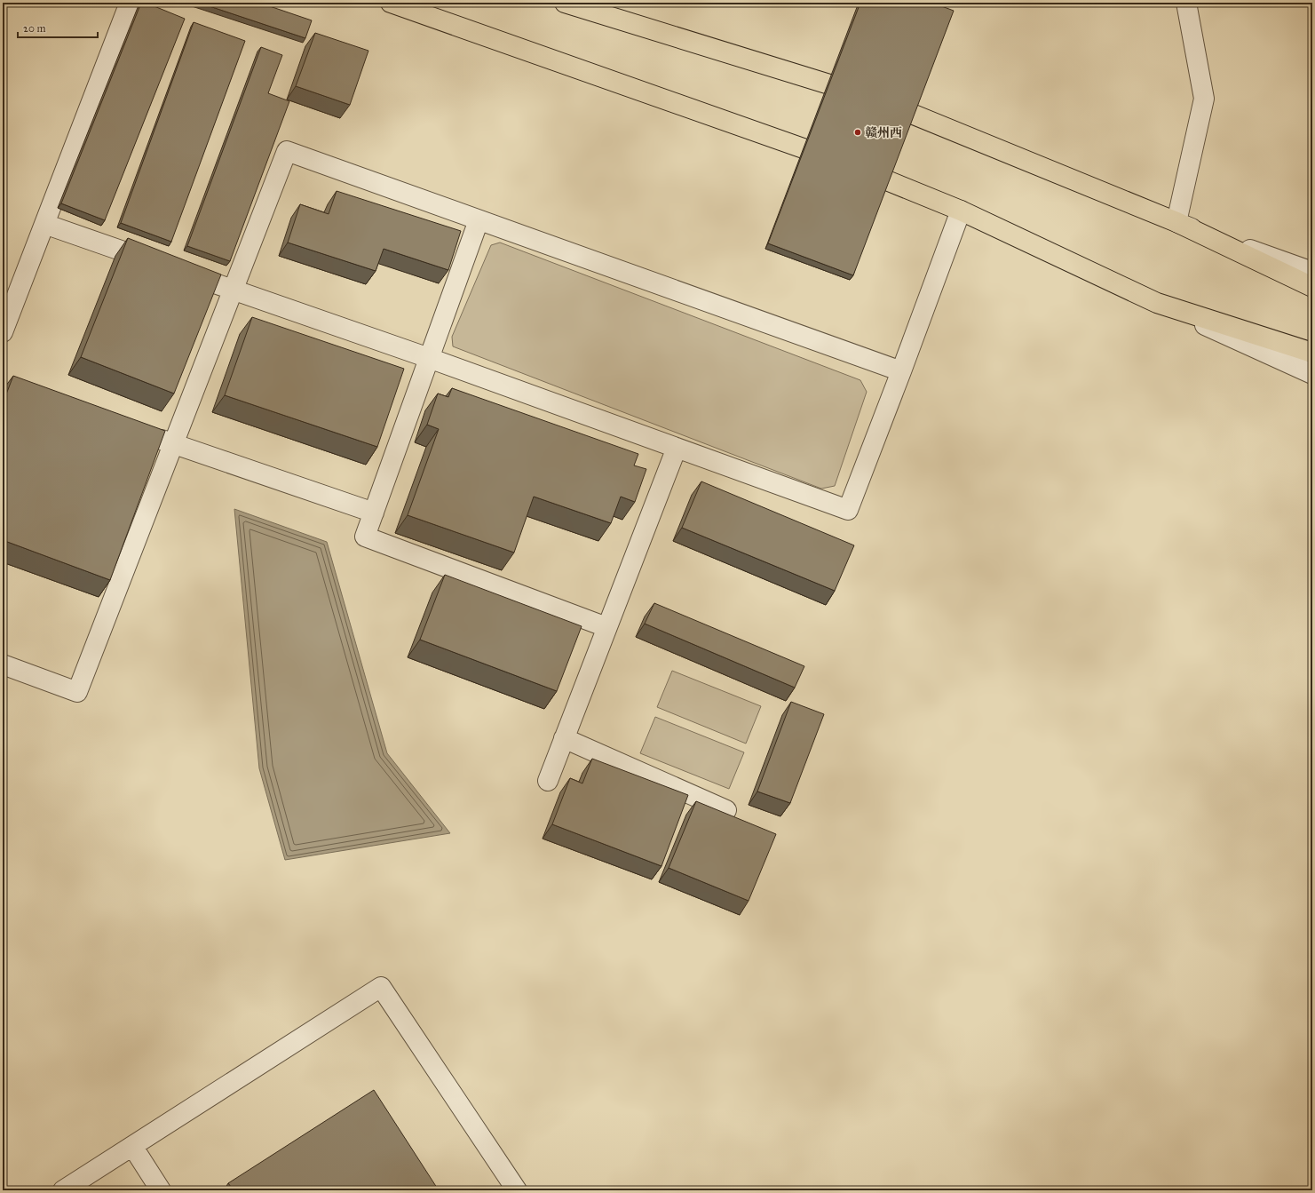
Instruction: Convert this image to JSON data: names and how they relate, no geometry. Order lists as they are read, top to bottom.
{
  "places": ["赣州西"],
  "scale_bar": "20 m"
}
